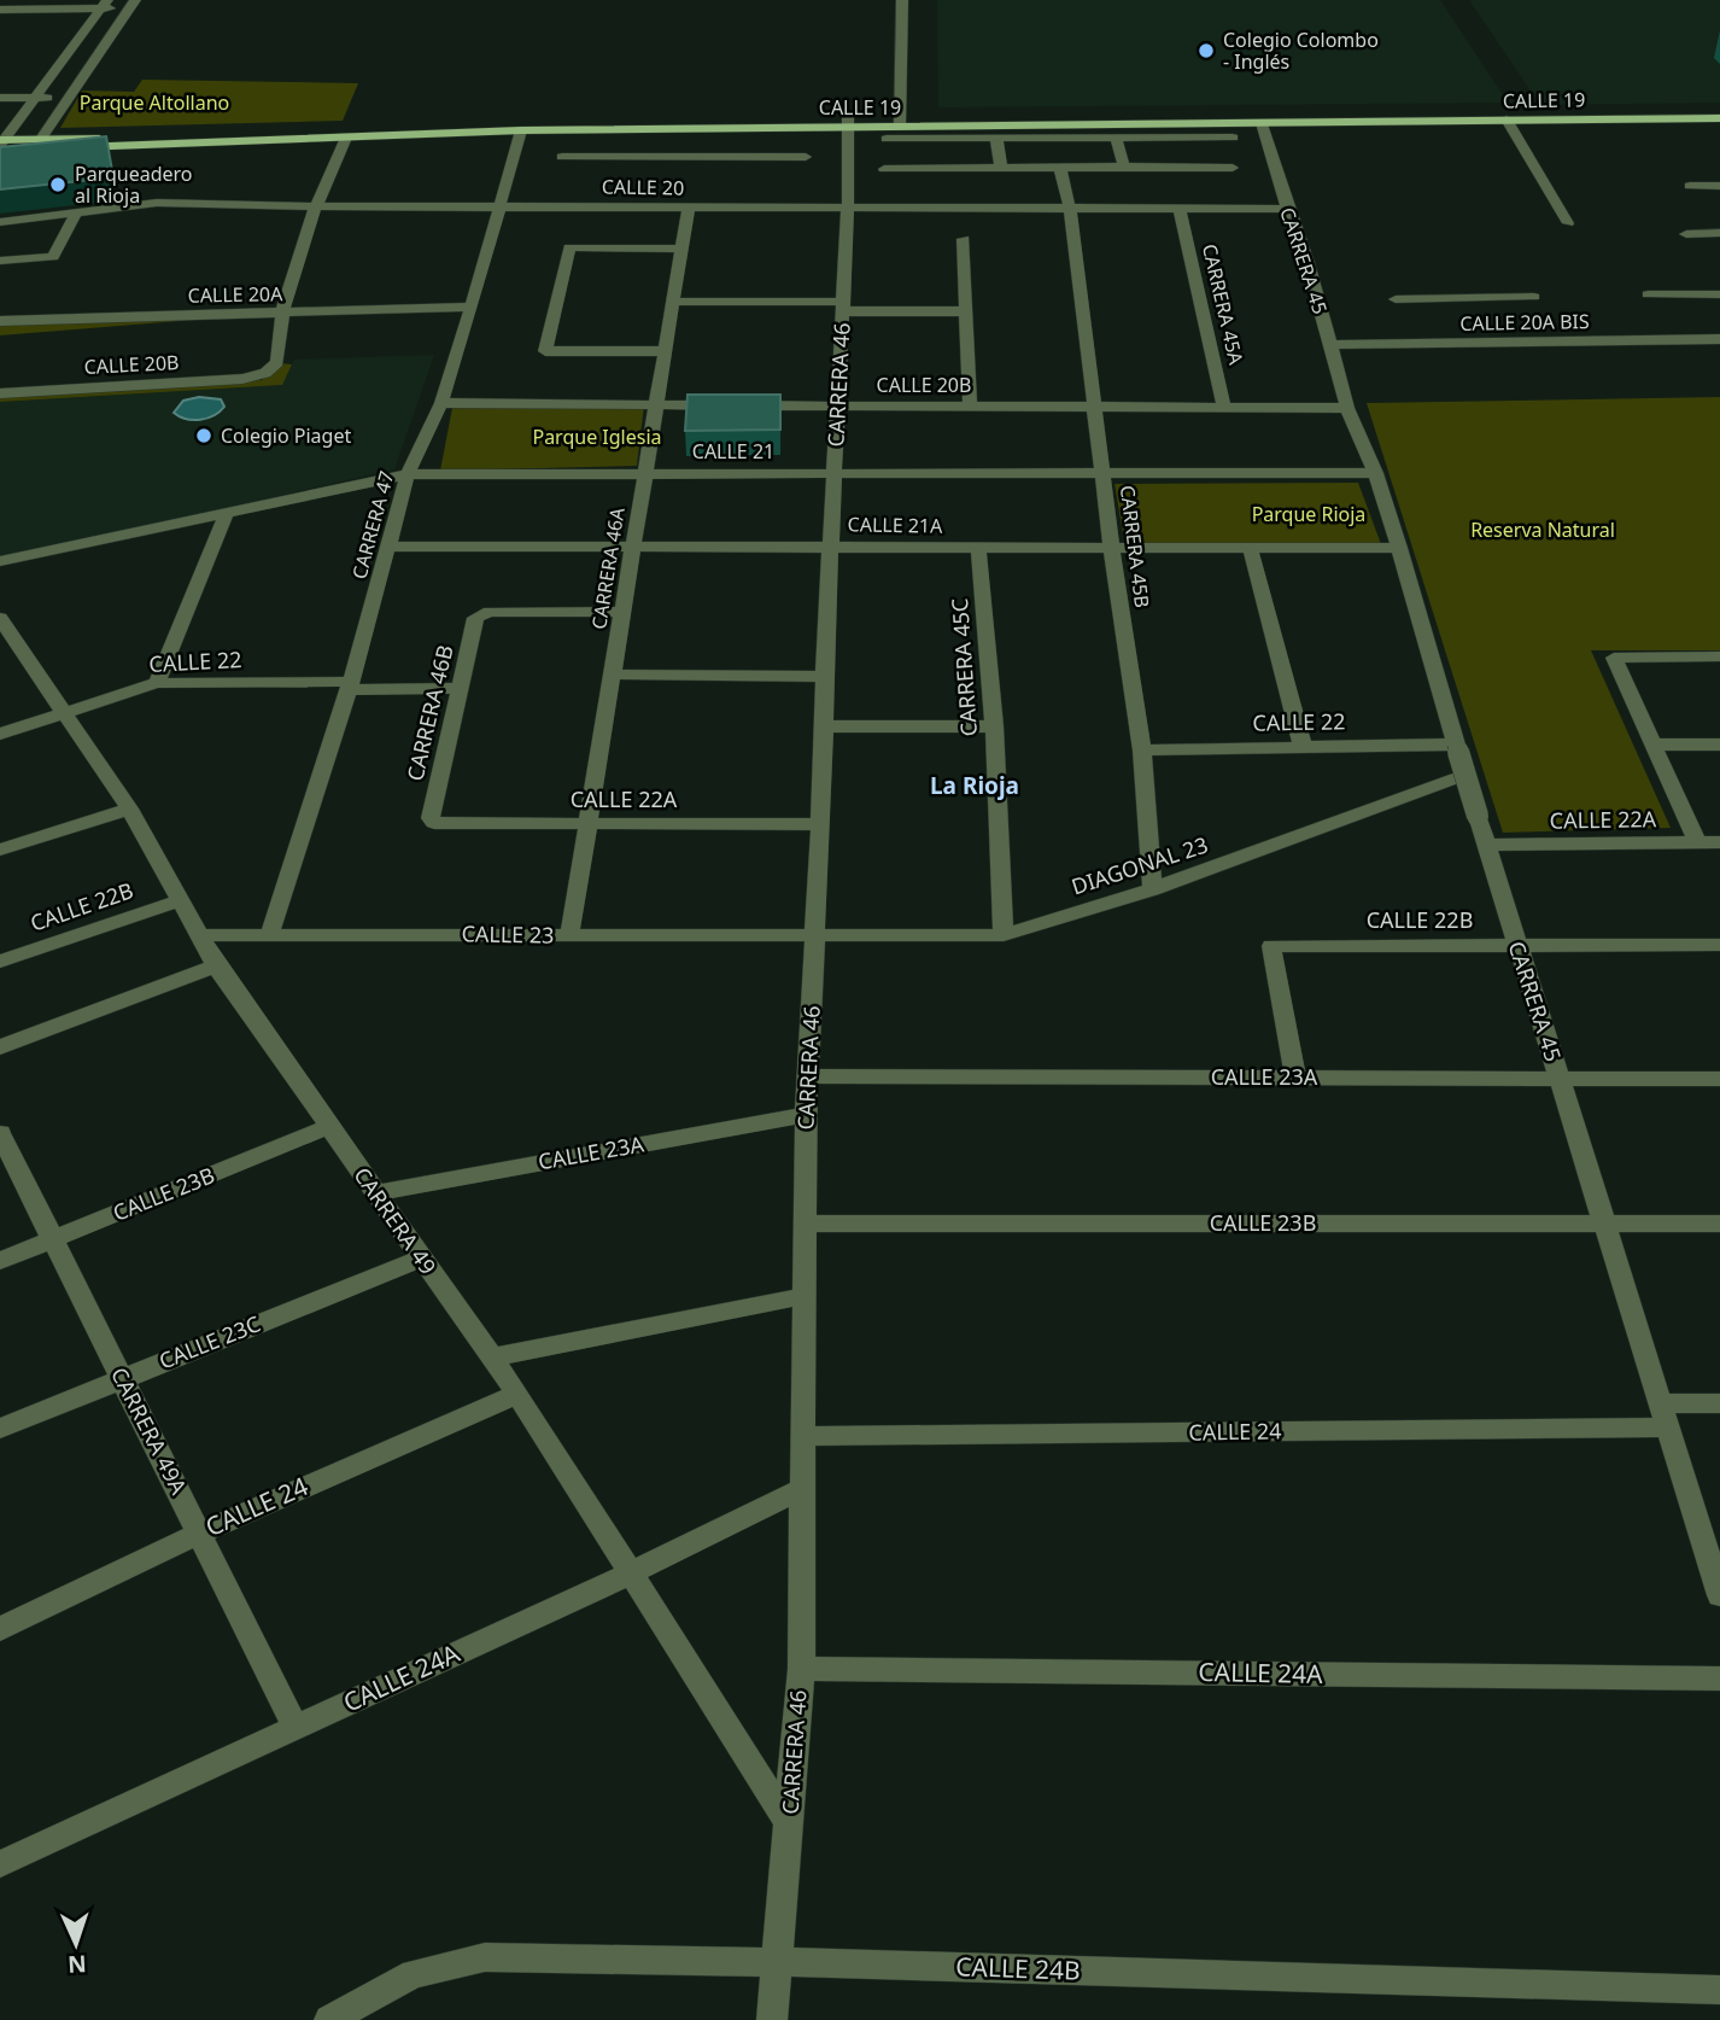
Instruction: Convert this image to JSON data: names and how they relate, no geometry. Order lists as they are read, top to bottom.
{
  "streets": {
    "main road": ["CALLE 19"],
    "street": [
      "CALLE 20",
      "CARRERA 45",
      "CALLE 20A",
      "CARRERA 45A",
      "CALLE 20A BIS",
      "CALLE 20B",
      "CARRERA 46",
      "CALLE 21",
      "CARRERA 47",
      "CALLE 21A",
      "CARRERA 45B",
      "CARRERA 46A",
      "CALLE 22",
      "CARRERA 45C",
      "CARRERA 46B",
      "CALLE 22A",
      "DIAGONAL 23",
      "CALLE 22B",
      "CALLE 23",
      "CALLE 23A",
      "CALLE 23B",
      "CARRERA 49",
      "CALLE 23C",
      "CARRERA 49A",
      "CALLE 24",
      "CALLE 24A",
      "CALLE 24B"
    ]
  },
  "crossings": [
    ["CALLE 19", "CARRERA 45"],
    ["CALLE 19", "CARRERA 46"],
    ["CALLE 19", "CARRERA 47"],
    ["CALLE 20", "CARRERA 45"],
    ["CALLE 20", "CARRERA 45A"],
    ["CALLE 20", "CARRERA 46"],
    ["CALLE 20", "CARRERA 47"],
    ["CALLE 20", "CARRERA 45B"],
    ["CALLE 20", "CARRERA 46A"],
    ["CARRERA 45", "CALLE 20A BIS"],
    ["CARRERA 45", "CALLE 20B"],
    ["CARRERA 45", "CALLE 21"],
    ["CARRERA 45", "CALLE 21A"],
    ["CARRERA 45", "CALLE 22"],
    ["CARRERA 45", "CALLE 22A"],
    ["CARRERA 45", "CALLE 22B"],
    ["CARRERA 45", "CALLE 23A"],
    ["CARRERA 45", "CALLE 23B"],
    ["CARRERA 45", "CALLE 24"],
    ["CALLE 20A", "CALLE 20B"],
    ["CALLE 20A", "CARRERA 47"],
    ["CARRERA 45A", "CALLE 20B"],
    ["CALLE 20B", "CARRERA 46"],
    ["CALLE 20B", "CARRERA 47"],
    ["CALLE 20B", "CARRERA 45B"],
    ["CALLE 20B", "CARRERA 46A"],
    ["CARRERA 46", "CALLE 21"],
    ["CARRERA 46", "CALLE 21A"],
    ["CARRERA 46", "CALLE 22A"],
    ["CARRERA 46", "DIAGONAL 23"],
    ["CARRERA 46", "CALLE 23"],
    ["CARRERA 46", "CALLE 23A"],
    ["CARRERA 46", "CALLE 23B"],
    ["CARRERA 46", "CARRERA 49"],
    ["CARRERA 46", "CALLE 24"],
    ["CARRERA 46", "CALLE 24A"],
    ["CARRERA 46", "CALLE 24B"],
    ["CALLE 21", "CARRERA 47"],
    ["CALLE 21", "CARRERA 45B"],
    ["CALLE 21", "CARRERA 46A"],
    ["CARRERA 47", "CALLE 21A"],
    ["CARRERA 47", "CALLE 22"],
    ["CARRERA 47", "CALLE 23"],
    ["CALLE 21A", "CARRERA 45B"],
    ["CALLE 21A", "CARRERA 46A"],
    ["CALLE 21A", "CARRERA 45C"],
    ["CARRERA 45B", "CALLE 22"],
    ["CARRERA 45B", "DIAGONAL 23"],
    ["CARRERA 46A", "CARRERA 46B"],
    ["CARRERA 46A", "CALLE 22A"],
    ["CARRERA 46A", "CALLE 23"],
    ["CALLE 22", "CARRERA 46B"],
    ["CALLE 22", "CARRERA 49"],
    ["CARRERA 45C", "DIAGONAL 23"],
    ["CARRERA 46B", "CALLE 22A"],
    ["DIAGONAL 23", "CALLE 23"],
    ["CALLE 22B", "CALLE 23A"],
    ["CALLE 22B", "CARRERA 49"],
    ["CALLE 23", "CARRERA 49"],
    ["CALLE 23A", "CARRERA 49"],
    ["CALLE 23B", "CARRERA 49"],
    ["CALLE 23B", "CARRERA 49A"],
    ["CARRERA 49", "CALLE 23C"],
    ["CARRERA 49", "CALLE 24"],
    ["CARRERA 49", "CALLE 24A"],
    ["CALLE 23C", "CARRERA 49A"],
    ["CARRERA 49A", "CALLE 24"],
    ["CARRERA 49A", "CALLE 24A"]
  ],
  "districts": ["La Rioja"],
  "parks": [
    "Parque Altollano",
    "Parque Iglesia",
    "Parque Rioja",
    "Reserva Natural"
  ],
  "places": ["Colegio Colombo - Inglés", "Parqueadero al Rioja", "Colegio Piaget"],
  "north": "bottom"
}
